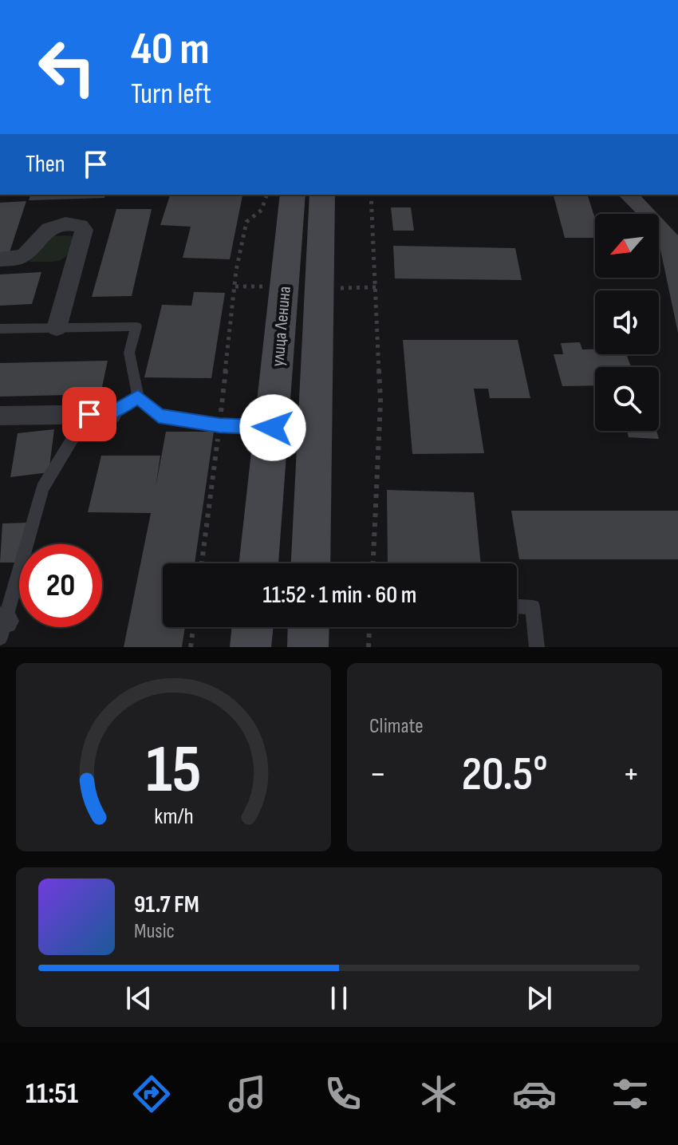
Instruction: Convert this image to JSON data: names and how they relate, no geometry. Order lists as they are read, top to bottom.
{
  "streets": {
    "main road": ["улица Ленина"]
  },
  "north": "bottom left",
  "page": {
    "turn": ["40 m", "Turn left"],
    "then": "Then",
    "limit": "20",
    "trip": "11:52 · 1 min · 60 m",
    "tile": "Climate",
    "heat": ["−", "20.5°", "+"],
    "song": ["91.7 FM", "Music"],
    "tabs": "11:51",
    "gauge": ["15", "km/h"]
  }
}
